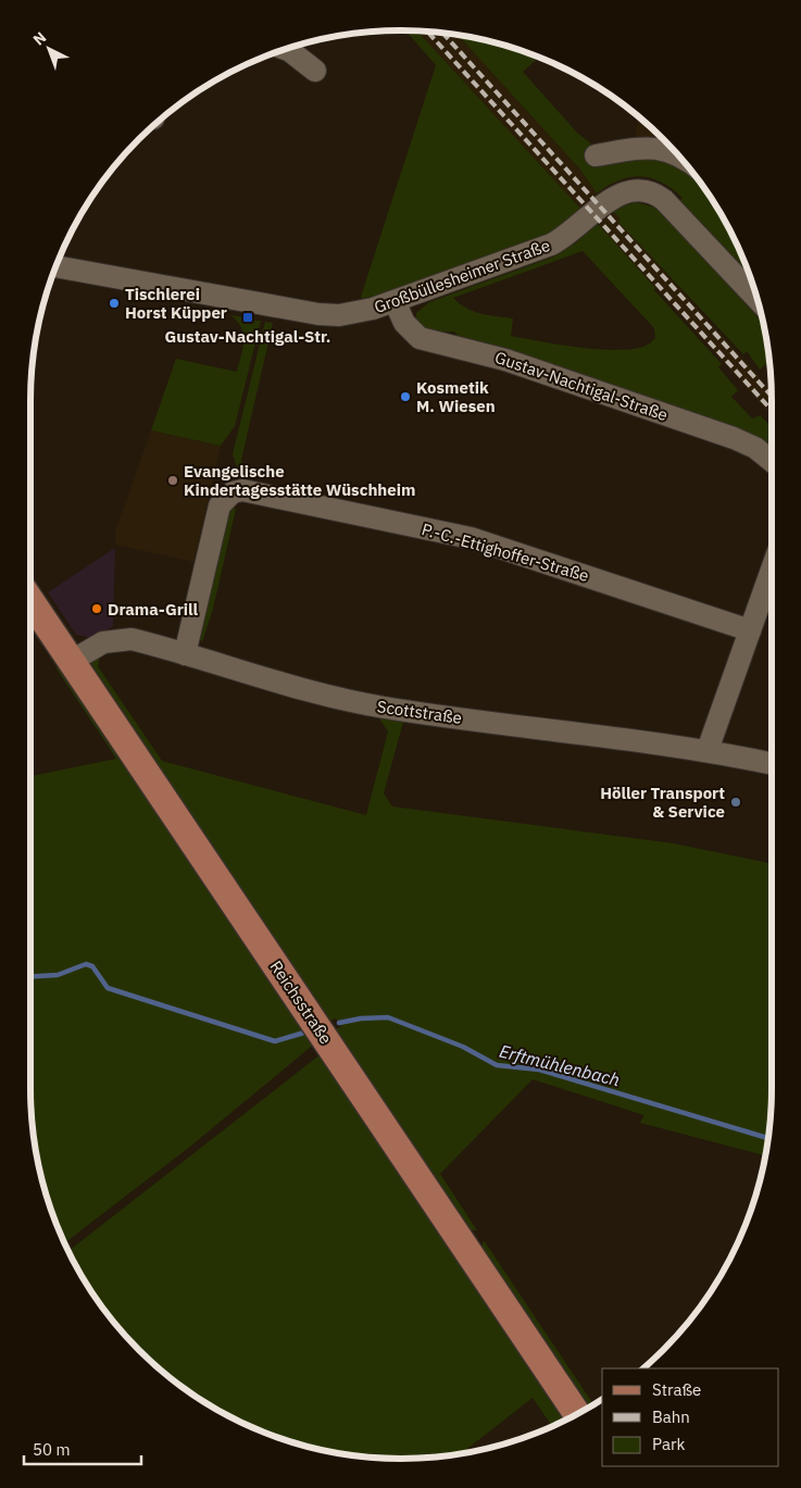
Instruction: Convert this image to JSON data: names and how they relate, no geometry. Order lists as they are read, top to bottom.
{
  "streets": {
    "main road": ["Reichsstraße"],
    "street": [
      "Großbüllesheimer Straße",
      "Gustav-Nachtigal-Straße",
      "P.-C.-Ettighoffer-Straße",
      "Scottstraße"
    ]
  },
  "crossings": [
    ["Großbüllesheimer Straße", "Gustav-Nachtigal-Straße"],
    ["P.-C.-Ettighoffer-Straße", "Scottstraße"],
    ["Scottstraße", "Reichsstraße"]
  ],
  "water": ["Erftmühlenbach"],
  "places": {
    "other": [
      "Tischlerei Horst Küpper",
      "Kosmetik M. Wiesen",
      "Evangelische Kindertagesstätte Wüschheim",
      "Drama-Grill",
      "Höller Transport & Service"
    ],
    "transit": ["Gustav-Nachtigal-Str."]
  },
  "legend": ["Straße", "Bahn", "Park"],
  "scale_bar": "50 m",
  "north": "top left"
}
